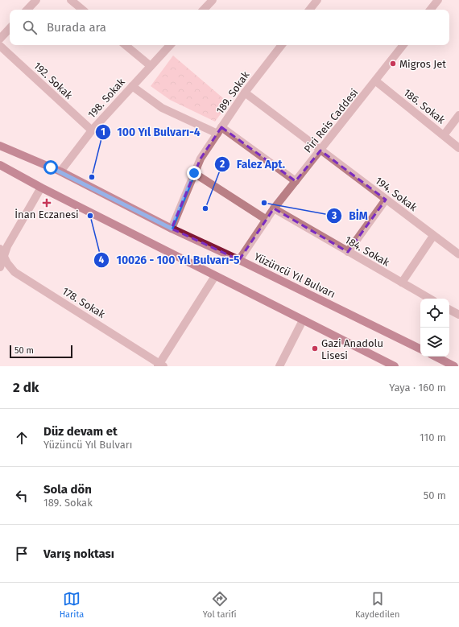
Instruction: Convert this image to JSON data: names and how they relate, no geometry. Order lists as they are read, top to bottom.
{
  "streets": {
    "main road": ["Yüzüncü Yıl Bulvarı"],
    "street": [
      "192. Sokak",
      "189. Sokak",
      "198. Sokak",
      "186. Sokak",
      "Piri Reis Caddesi",
      "194. Sokak",
      "184. Sokak",
      "178. Sokak"
    ]
  },
  "crossings": [
    ["192. Sokak", "198. Sokak"],
    ["189. Sokak", "194. Sokak"],
    ["189. Sokak", "Yüzüncü Yıl Bulvarı"],
    ["198. Sokak", "Yüzüncü Yıl Bulvarı"],
    ["186. Sokak", "Piri Reis Caddesi"],
    ["Piri Reis Caddesi", "194. Sokak"],
    ["Piri Reis Caddesi", "184. Sokak"],
    ["Piri Reis Caddesi", "Yüzüncü Yıl Bulvarı"]
  ],
  "places": {
    "other": [
      "Migros Jet",
      "100 Yıl Bulvarı-4",
      "BİM",
      "Falez Apt.",
      "10026 - 100 Yıl Bulvarı-5",
      "Gazi Anadolu Lisesi"
    ],
    "health": ["İnan Eczanesi"]
  },
  "scale_bar": "50 m",
  "page": {
    "search": "Burada ara",
    "scale": "50 m",
    "heading": ["2 dk", "Yaya · 160 m"],
    "list": [
      ["Düz devam et", "Yüzüncü Yıl Bulvarı", "110 m"],
      ["Sola dön", "189. Sokak", "50 m"],
      "Varış noktası"
    ],
    "nav": ["Harita", "Yol tarifi", "Kaydedilen"]
  }
}
